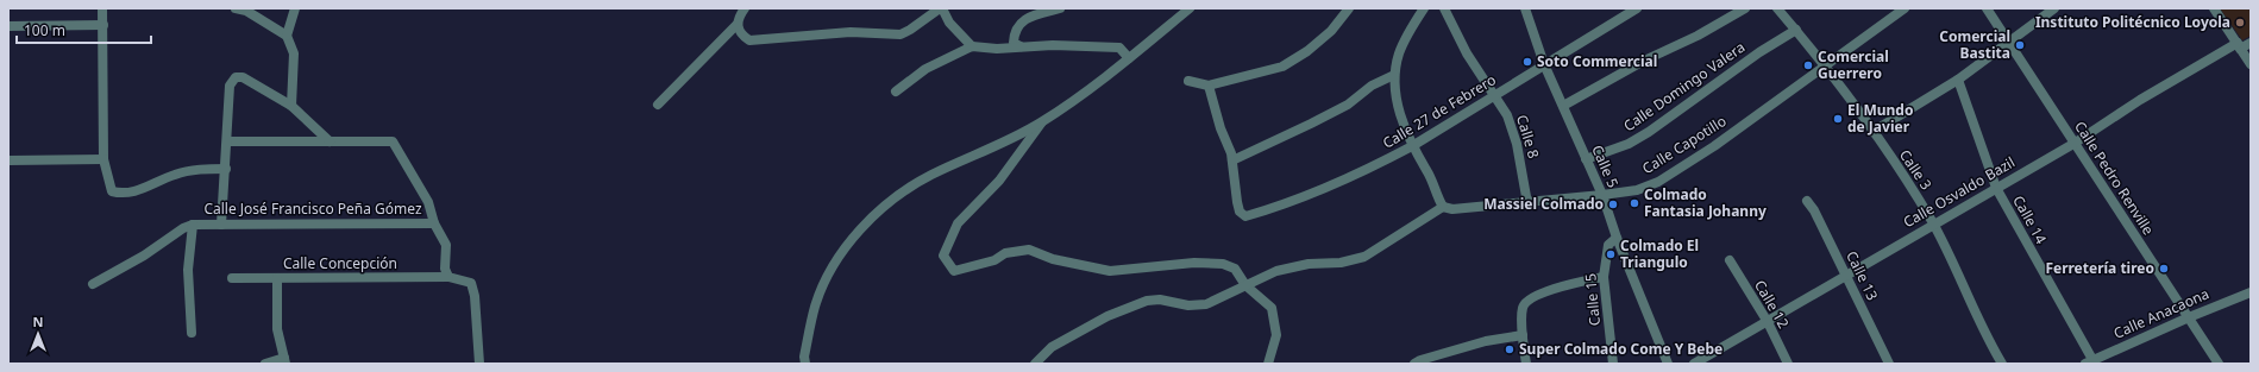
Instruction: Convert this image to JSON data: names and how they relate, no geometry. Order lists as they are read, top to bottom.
{
  "streets": {
    "street": [
      "Calle Domingo Valera",
      "Calle 27 de Febrero",
      "Calle 8",
      "Calle Capotillo",
      "Calle 5",
      "Calle 3",
      "Calle Pedro Renville",
      "Calle Osvaldo Bazil",
      "Calle José Francisco Peña Gómez",
      "Calle 14",
      "Calle Concepción",
      "Calle 13",
      "Calle 15",
      "Calle 12",
      "Calle Anacaona"
    ]
  },
  "crossings": [
    ["Calle Domingo Valera", "Calle 5"],
    ["Calle Domingo Valera", "Calle 3"],
    ["Calle 27 de Febrero", "Calle 8"],
    ["Calle 27 de Febrero", "Calle 5"],
    ["Calle 8", "Calle Capotillo"],
    ["Calle Capotillo", "Calle 5"],
    ["Calle Capotillo", "Calle 3"],
    ["Calle 5", "Calle 15"],
    ["Calle 3", "Calle Osvaldo Bazil"],
    ["Calle Pedro Renville", "Calle Osvaldo Bazil"],
    ["Calle Pedro Renville", "Calle Anacaona"],
    ["Calle Osvaldo Bazil", "Calle 14"],
    ["Calle Osvaldo Bazil", "Calle 13"],
    ["Calle Osvaldo Bazil", "Calle 12"],
    ["Calle 14", "Calle Anacaona"]
  ],
  "places": [
    "Instituto Politécnico Loyola",
    "Comercial Bastita",
    "Soto Commercial",
    "Comercial Guerrero",
    "El Mundo de Javier",
    "Colmado Fantasia Johanny",
    "Massiel Colmado",
    "Colmado El Triangulo",
    "Ferretería tireo",
    "Super Colmado Come Y Bebe"
  ],
  "scale_bar": "100 m",
  "north": "top"
}
